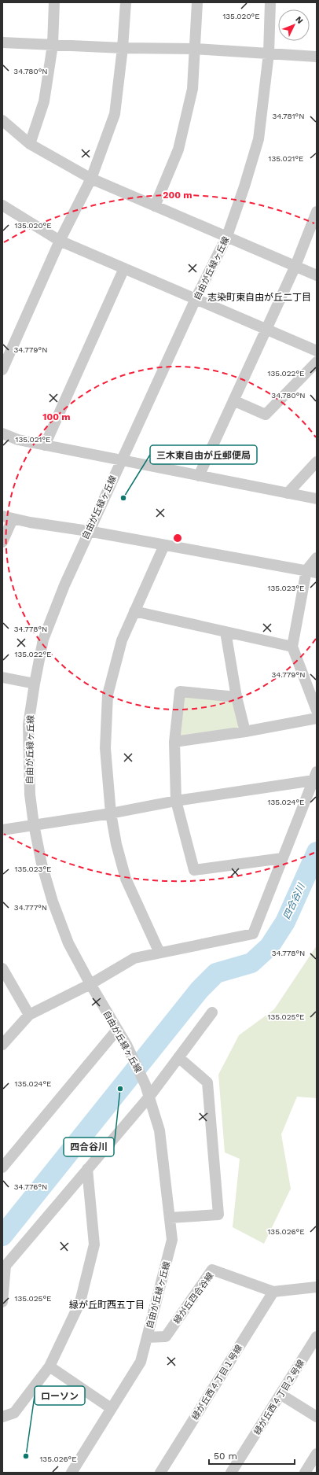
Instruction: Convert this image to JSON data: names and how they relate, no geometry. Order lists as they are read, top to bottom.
{
  "streets": {
    "street": [
      "自由が丘緑ヶ丘線",
      "緑が丘四合谷線",
      "緑が丘西４丁目１号線",
      "緑が丘西４丁目２号線"
    ]
  },
  "crossings": [
    ["自由が丘緑ヶ丘線", "緑が丘四合谷線"],
    ["緑が丘四合谷線", "緑が丘西４丁目１号線"]
  ],
  "districts": ["志染町東自由が丘二丁目", "緑が丘町西五丁目"],
  "water": ["四合谷川"],
  "places": ["三木東自由が丘郵便局", "四合谷川", "ローソン"],
  "scale_bar": "50 m",
  "north": "top right",
  "coordinates": [
    "135.020°E",
    "34.780°N",
    "34.781°N",
    "135.021°E",
    "34.779°N",
    "135.022°E",
    "135.023°E",
    "34.778°N",
    "135.024°E",
    "34.777°N",
    "135.025°E",
    "34.776°N",
    "135.026°E"
  ],
  "rings": ["200 m", "100 m"]
}
